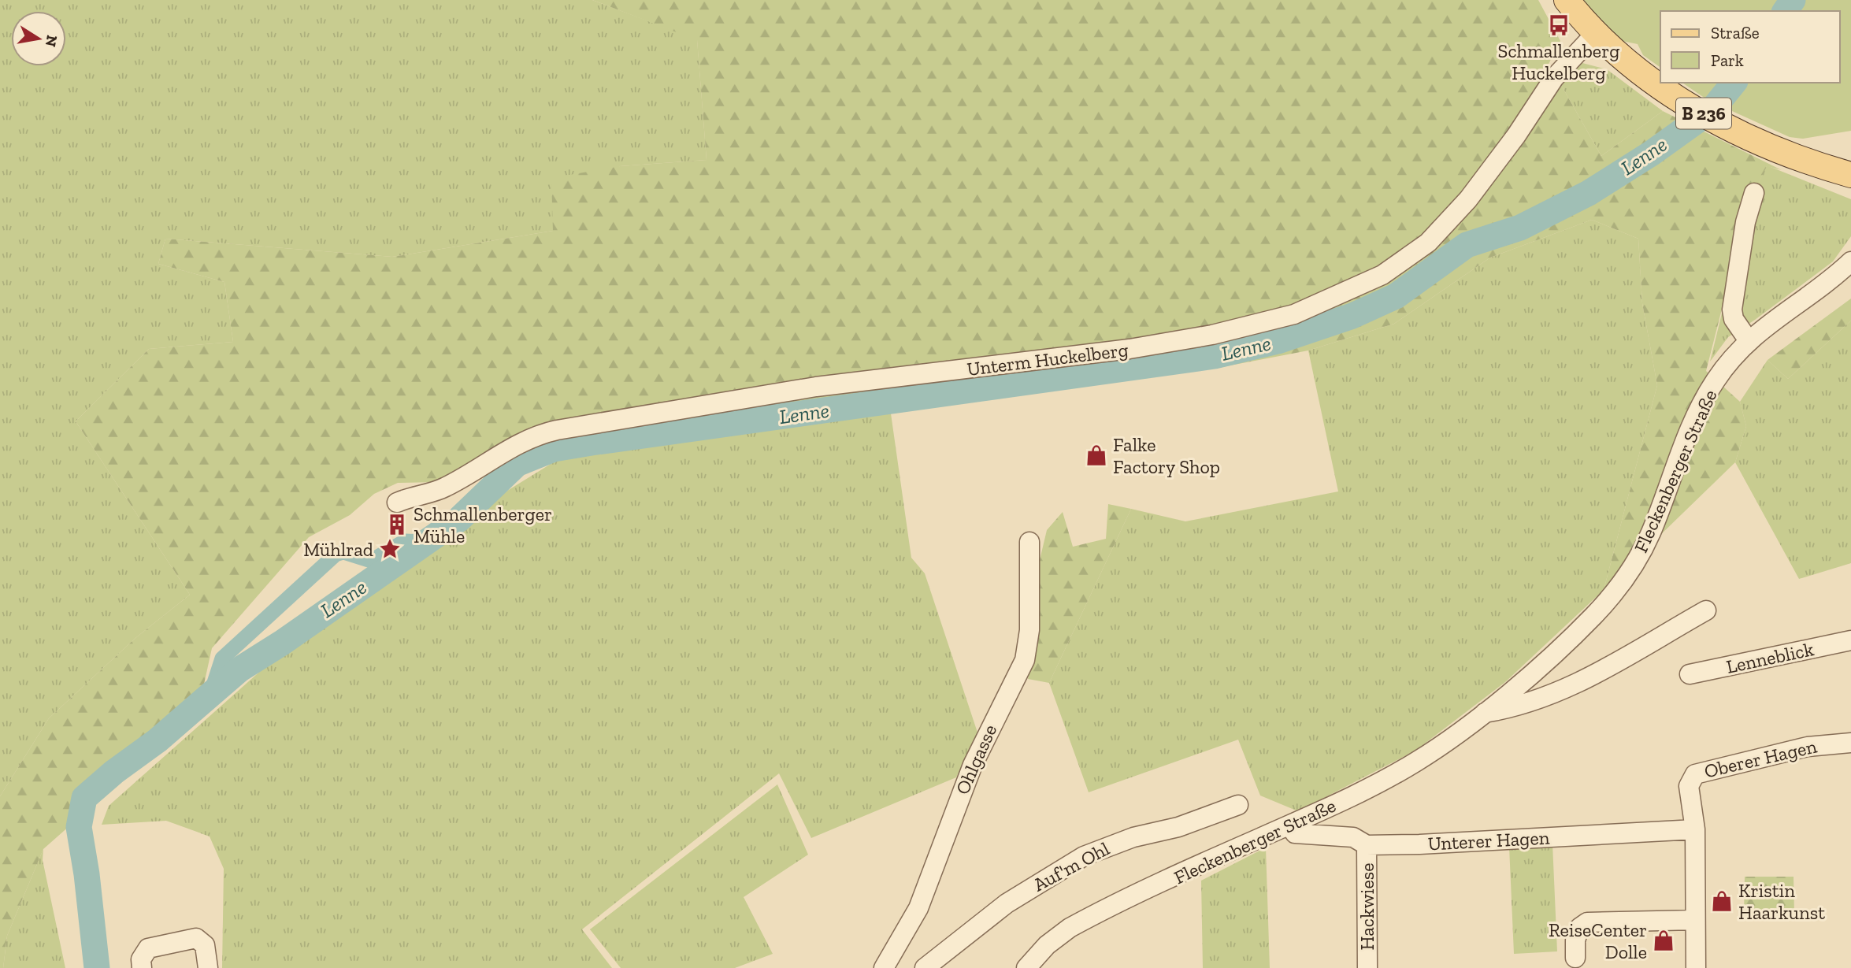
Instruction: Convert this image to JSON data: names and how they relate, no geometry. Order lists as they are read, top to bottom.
{
  "streets": {
    "main road": ["B 236"],
    "street": [
      "Unterm Huckelberg",
      "Fleckenberger Straße",
      "Lenneblick",
      "Oberer Hagen",
      "Ohlgasse",
      "Unterer Hagen",
      "Auf'm Ohl",
      "Hackwiese"
    ]
  },
  "crossings": [
    ["B 236", "Unterm Huckelberg"],
    ["Fleckenberger Straße", "Unterer Hagen"],
    ["Oberer Hagen", "Unterer Hagen"],
    ["Unterer Hagen", "Hackwiese"]
  ],
  "water": ["Lenne"],
  "places": {
    "bus stop": ["Schmallenberg Huckelberg"],
    "shop": ["Falke Factory Shop", "Kristin Haarkunst", "ReiseCenter Dolle"],
    "building": ["Schmallenberger Mühle"],
    "place": ["Mühlrad"]
  },
  "legend": ["Straße", "Park"],
  "north": "right"
}
